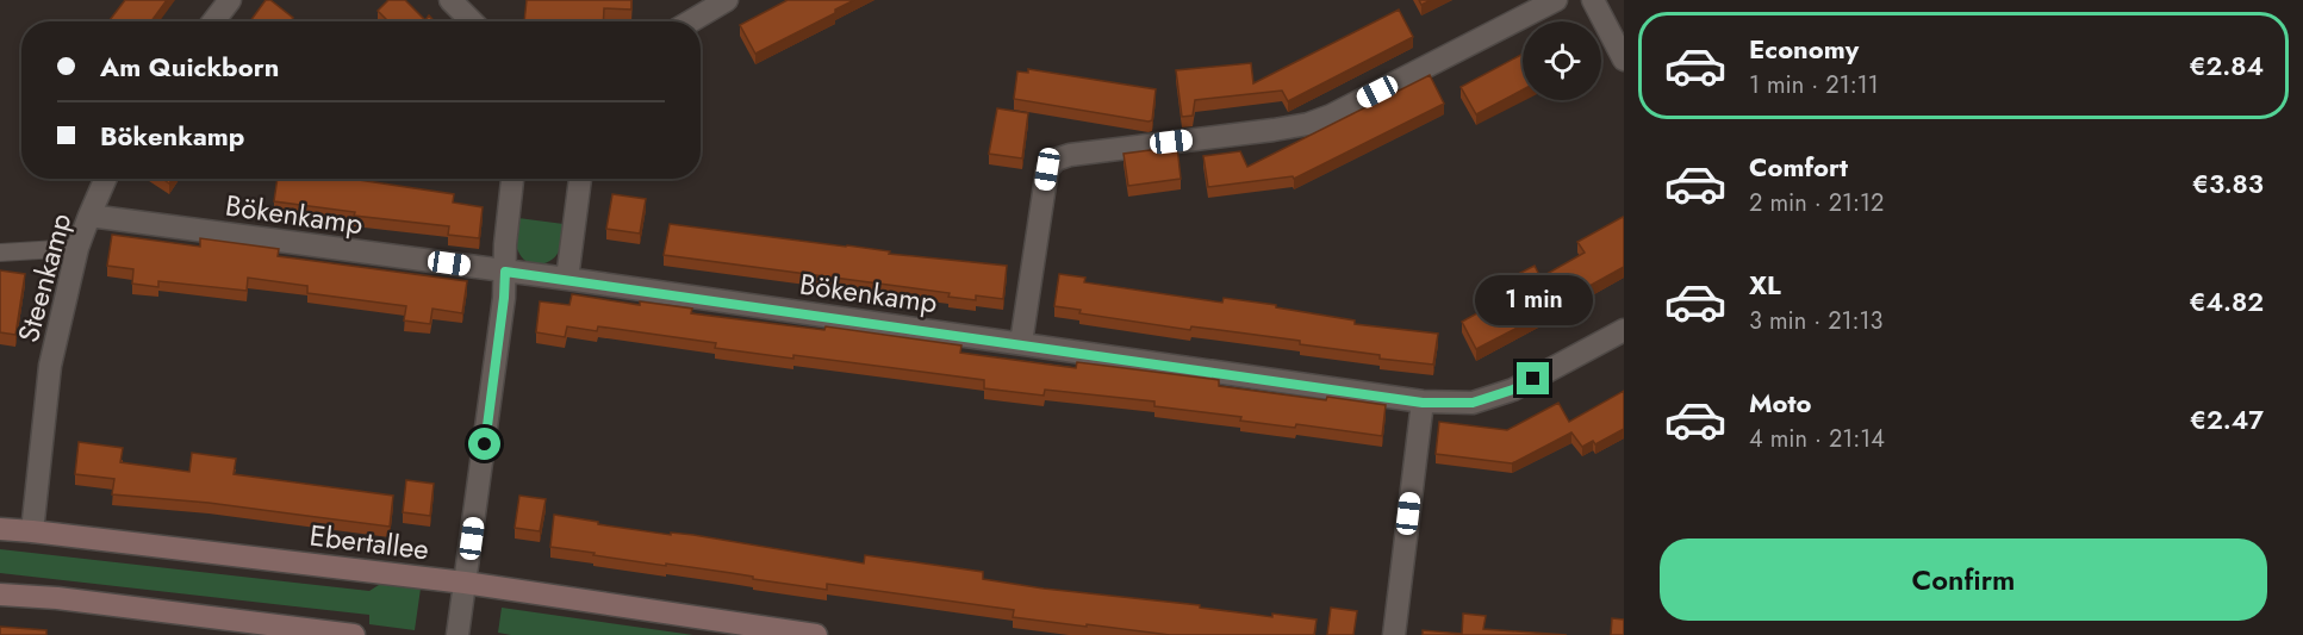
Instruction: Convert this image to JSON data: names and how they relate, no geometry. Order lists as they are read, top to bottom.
{
  "streets": {
    "main road": ["Ebertallee"],
    "street": ["Bökenkamp", "Steenkamp"]
  },
  "crossings": [
    ["Bökenkamp", "Steenkamp"],
    ["Steenkamp", "Ebertallee"]
  ],
  "page": {
    "list": [
      {
        "name": "Economy",
        "note": "1 min · 21:11",
        "value": "€2.84"
      },
      {
        "name": "Comfort",
        "note": "2 min · 21:12",
        "value": "€3.83"
      },
      {
        "name": "XL",
        "note": "3 min · 21:13",
        "value": "€4.82"
      },
      {
        "name": "Moto",
        "note": "4 min · 21:14",
        "value": "€2.47"
      }
    ],
    "banner": ["Am Quickborn", "Bökenkamp"],
    "bubble": "1 min",
    "buttons": "Confirm"
  }
}
